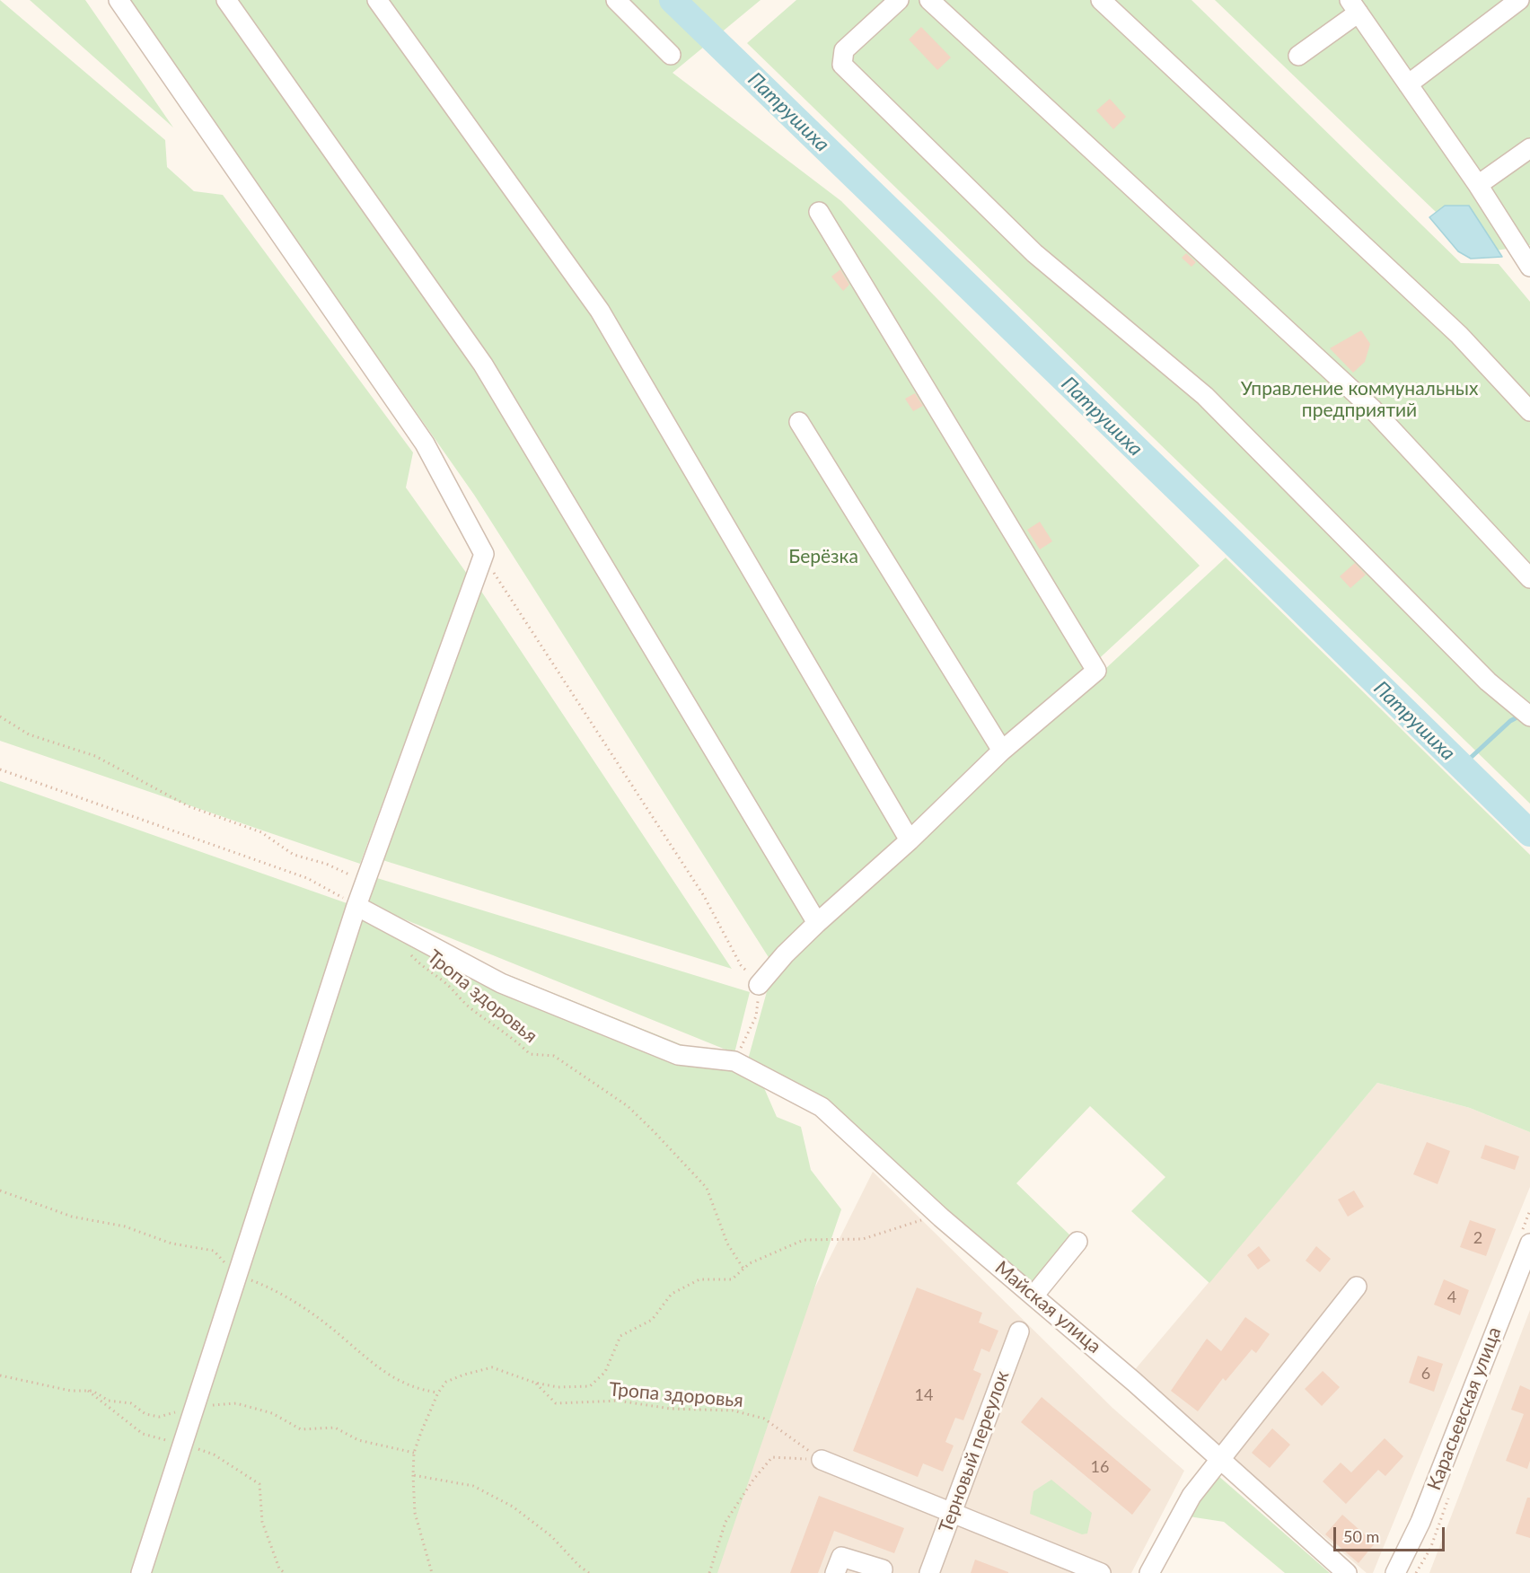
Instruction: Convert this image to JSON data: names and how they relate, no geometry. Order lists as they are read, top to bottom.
{
  "streets": {
    "street": ["Майская улица", "Карасьевская улица", "Терновый переулок"],
    "path": ["Тропа здоровья"]
  },
  "crossings": [
    ["Тропа здоровья", "Майская улица"]
  ],
  "water": ["Патрушиха"],
  "parks": ["Управление коммунальных предприятий", "Берёзка"],
  "house_numbers": [
    "2",
    "4",
    "6",
    "14",
    "16"
  ],
  "scale_bar": "50 m"
}
